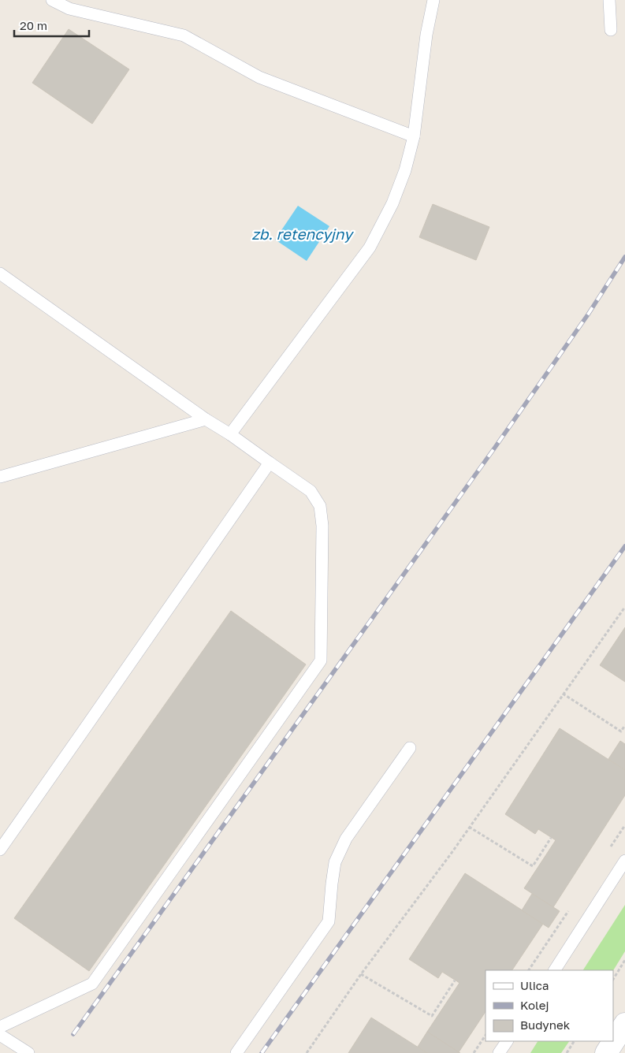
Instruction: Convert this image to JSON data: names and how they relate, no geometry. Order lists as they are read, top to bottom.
{
  "water": ["zb. retencyjny"],
  "legend": ["Ulica", "Kolej", "Budynek"],
  "scale_bar": "20 m"
}
